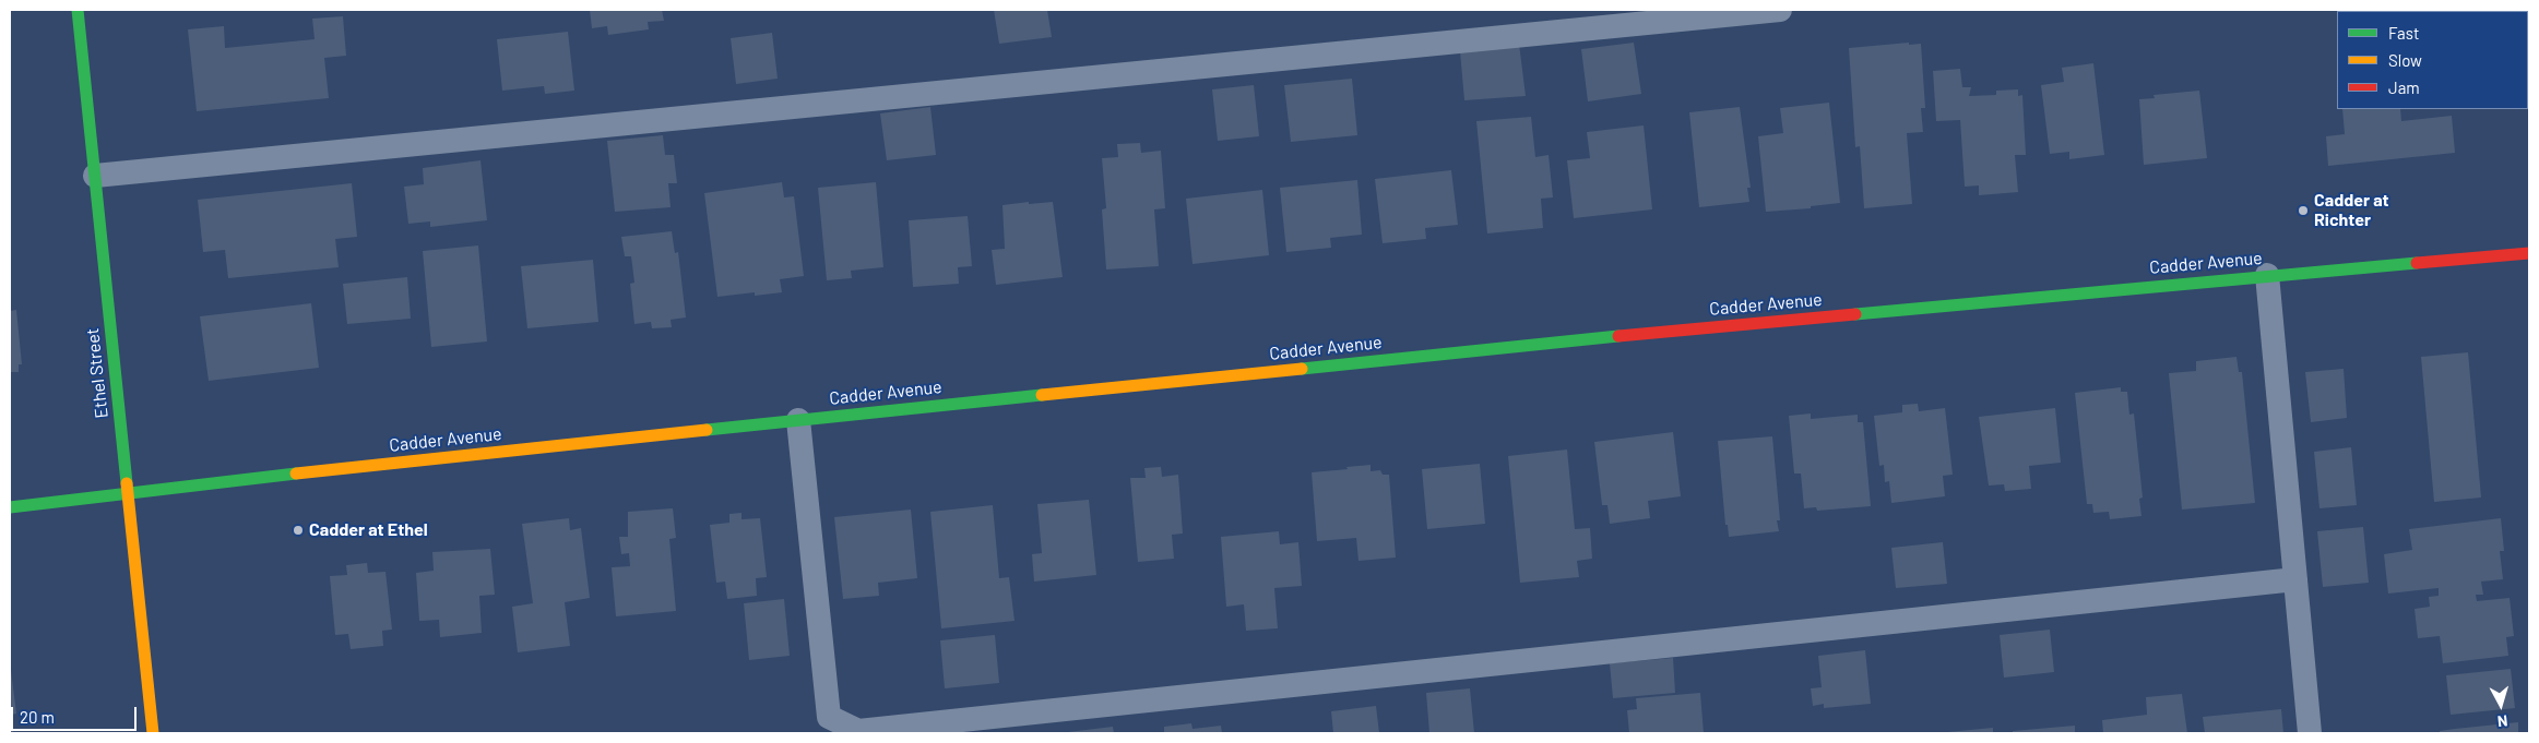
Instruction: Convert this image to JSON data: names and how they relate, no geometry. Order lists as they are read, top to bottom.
{
  "streets": {
    "main road": ["Cadder Avenue", "Ethel Street"]
  },
  "crossings": [
    ["Cadder Avenue", "Ethel Street"]
  ],
  "places": ["Cadder at Richter", "Cadder at Ethel"],
  "legend": ["Fast", "Slow", "Jam"],
  "scale_bar": "20 m",
  "north": "bottom"
}
